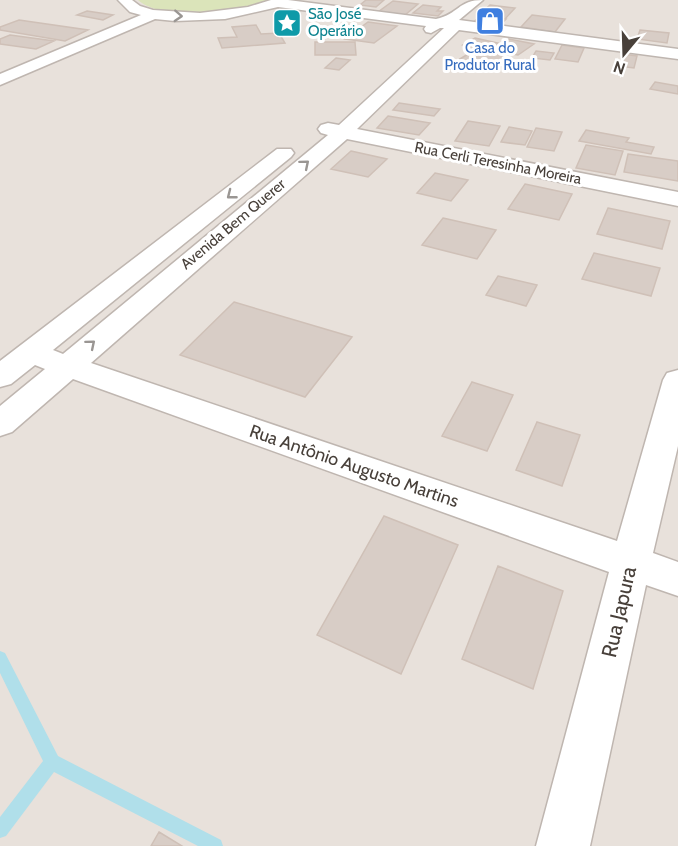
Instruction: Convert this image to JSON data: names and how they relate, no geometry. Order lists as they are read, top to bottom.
{
  "streets": {
    "street": [
      "Rua Cerli Teresinha Moreira",
      "Avenida Bem Querer",
      "Rua Antônio Augusto Martins",
      "Rua Japura"
    ]
  },
  "crossings": [
    ["Rua Cerli Teresinha Moreira", "Avenida Bem Querer"],
    ["Avenida Bem Querer", "Rua Antônio Augusto Martins"],
    ["Rua Antônio Augusto Martins", "Rua Japura"]
  ],
  "places": {
    "shop": ["Casa do Produtor Rural"],
    "place": ["São José Operário"]
  },
  "north": "bottom"
}
